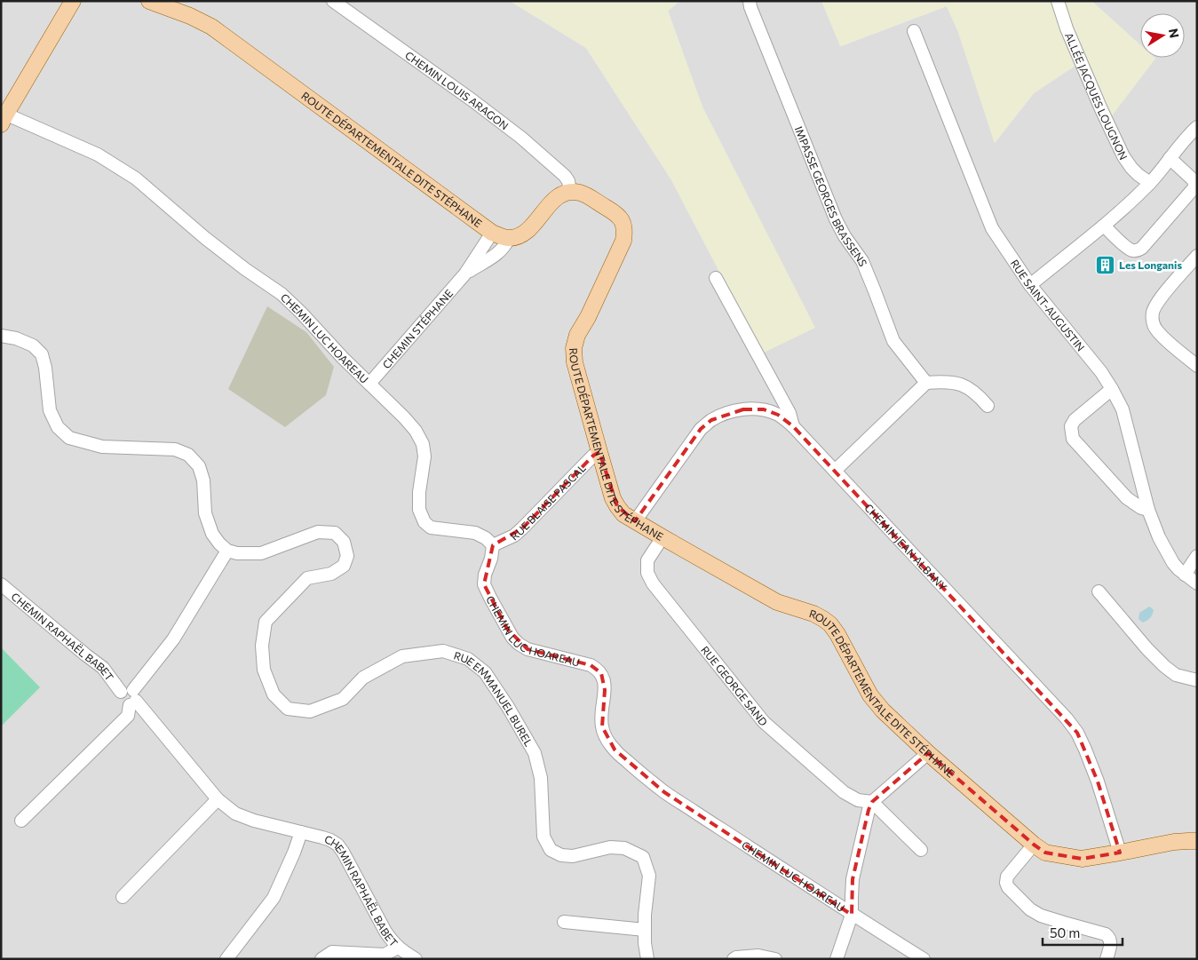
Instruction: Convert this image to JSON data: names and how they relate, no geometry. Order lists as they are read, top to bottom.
{
  "streets": {
    "main road": ["ROUTE DÉPARTEMENTALE DITE STÉPHANE"],
    "street": [
      "CHEMIN LOUIS ARAGON",
      "ALLÉE JACQUES LOUGNON",
      "IMPASSE GEORGES BRASSENS",
      "RUE SAINT-AUGUSTIN",
      "CHEMIN STÉPHANE",
      "CHEMIN LUC HOAREAU",
      "RUE BLAISE PASCAL",
      "CHEMIN JEAN ALBANY",
      "CHEMIN RAPHAËL BABET",
      "RUE GEORGE SAND",
      "RUE EMMANUEL BUREL"
    ]
  },
  "crossings": [
    ["CHEMIN LOUIS ARAGON", "ROUTE DÉPARTEMENTALE DITE STÉPHANE"],
    ["ROUTE DÉPARTEMENTALE DITE STÉPHANE", "CHEMIN STÉPHANE"],
    ["ROUTE DÉPARTEMENTALE DITE STÉPHANE", "RUE BLAISE PASCAL"],
    ["ROUTE DÉPARTEMENTALE DITE STÉPHANE", "CHEMIN JEAN ALBANY"],
    ["ROUTE DÉPARTEMENTALE DITE STÉPHANE", "RUE GEORGE SAND"],
    ["CHEMIN STÉPHANE", "CHEMIN LUC HOAREAU"],
    ["CHEMIN LUC HOAREAU", "RUE BLAISE PASCAL"]
  ],
  "places": {
    "building": ["Les Longanis"]
  },
  "scale_bar": "50 m",
  "north": "right"
}
